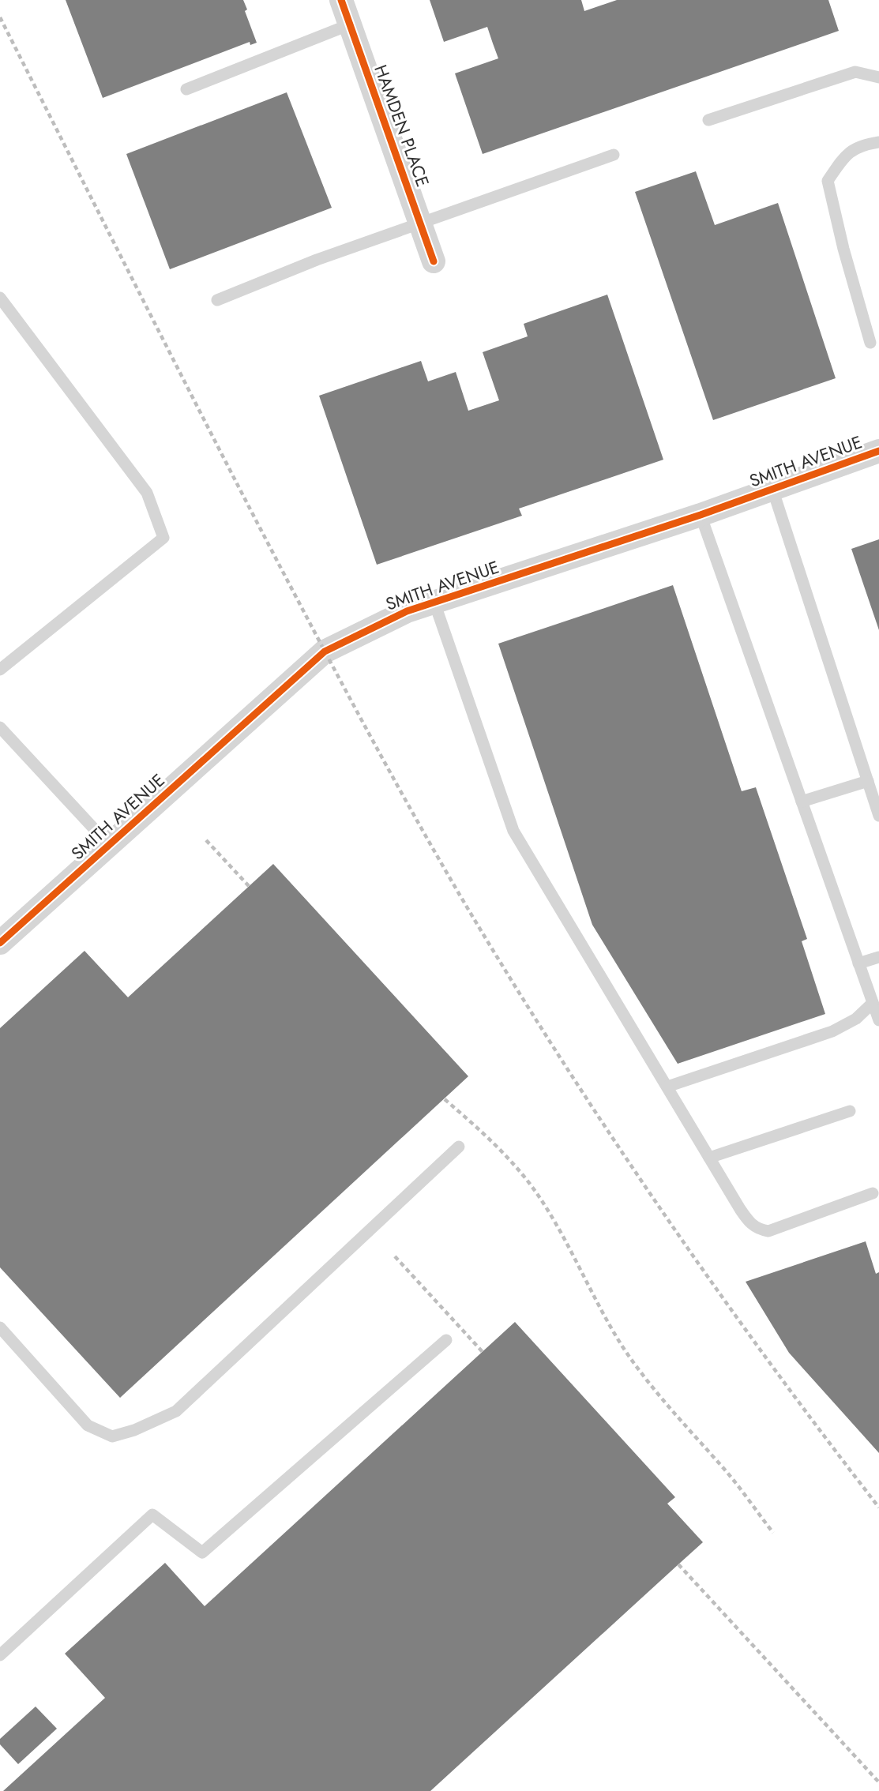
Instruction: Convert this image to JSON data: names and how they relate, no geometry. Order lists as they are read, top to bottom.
{
  "streets": {
    "street": ["HAMDEN PLACE", "SMITH AVENUE"]
  }
}
